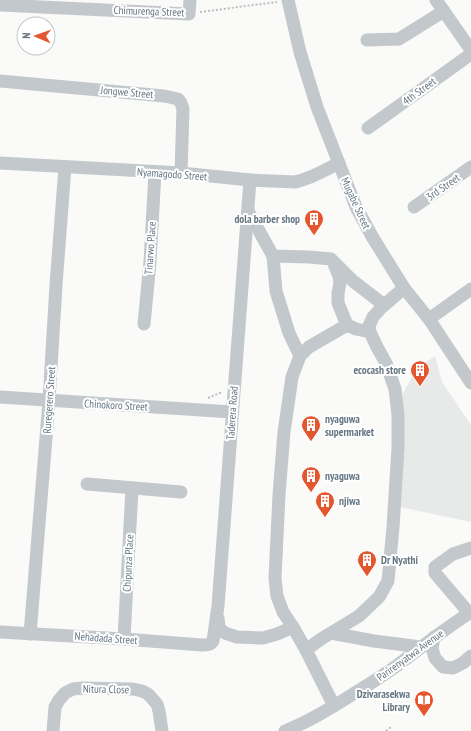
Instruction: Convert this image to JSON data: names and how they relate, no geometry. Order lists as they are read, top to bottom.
{
  "streets": {
    "street": [
      "Chimurenga Street",
      "4th Street",
      "Jongwe Street",
      "Nyamagodo Street",
      "3rd Street",
      "Mugabe Street",
      "Tinarwo Place",
      "Ruregerero Street",
      "Chinokoro Street",
      "Taderera Road",
      "Chipunza Place",
      "Nehadada Street",
      "Parirenyatwa Avenue",
      "Nitura Close"
    ]
  },
  "crossings": [
    ["Jongwe Street", "Nyamagodo Street"],
    ["Nyamagodo Street", "Mugabe Street"],
    ["Nyamagodo Street", "Tinarwo Place"],
    ["Nyamagodo Street", "Ruregerero Street"],
    ["Nyamagodo Street", "Taderera Road"],
    ["Ruregerero Street", "Chinokoro Street"],
    ["Ruregerero Street", "Nehadada Street"],
    ["Chinokoro Street", "Taderera Road"],
    ["Taderera Road", "Nehadada Street"],
    ["Chipunza Place", "Nehadada Street"]
  ],
  "places": {
    "building": [
      "dola barber shop",
      "ecocash store",
      "nyaguwa supermarket",
      "nyaguwa",
      "njiwa",
      "Dr Nyathi"
    ],
    "library": ["Dzivarasekwa Library"]
  },
  "north": "left"
}
